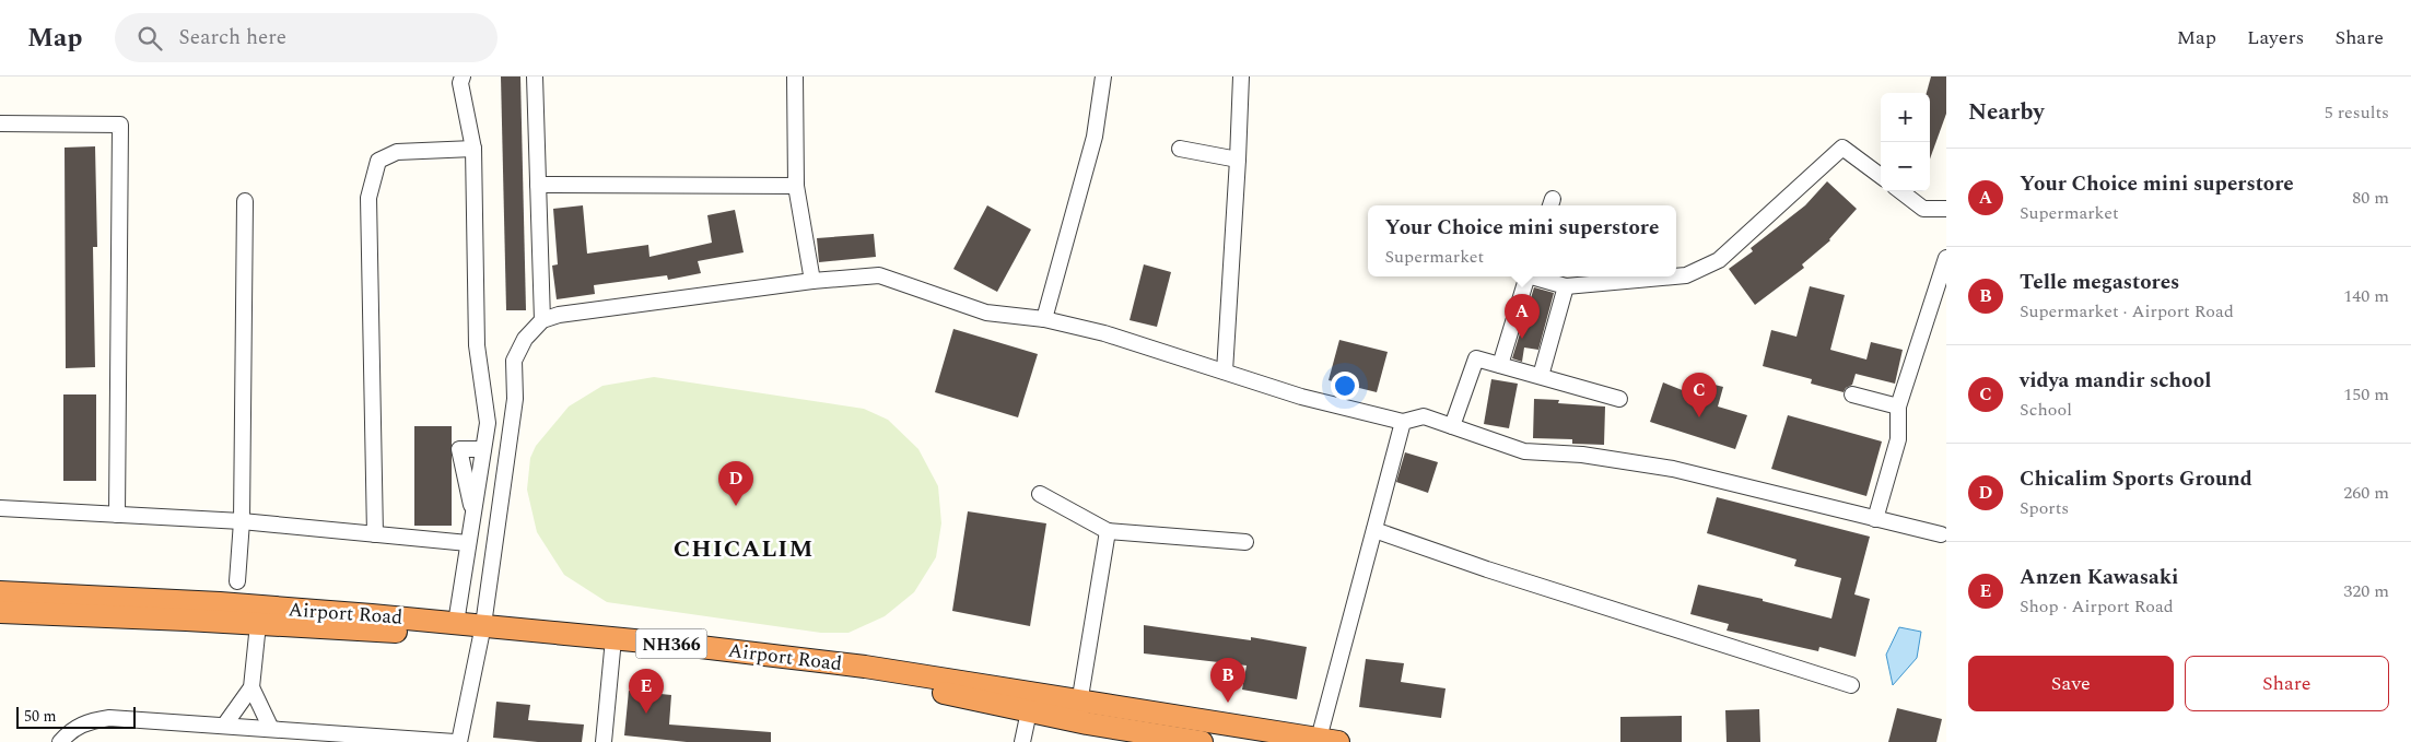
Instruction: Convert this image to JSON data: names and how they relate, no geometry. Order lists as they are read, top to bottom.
{
  "streets": {
    "highway": ["Airport Road", "NH366"]
  },
  "districts": ["CHICALIM"],
  "scale_bar": "50 m",
  "page": {
    "header": "Map",
    "search": "Search here",
    "nav": ["Map", "Layers", "Share"],
    "heading": ["Nearby", "5 results"],
    "map_buttons": ["+", "−"],
    "list": [
      {
        "mark": "A",
        "name": "Your Choice mini superstore",
        "note": "Supermarket",
        "value": "80 m"
      },
      {
        "mark": "B",
        "name": "Telle megastores",
        "note": "Supermarket · Airport Road",
        "value": "140 m"
      },
      {
        "mark": "C",
        "name": "vidya mandir school",
        "note": "School",
        "value": "150 m"
      },
      {
        "mark": "D",
        "name": "Chicalim Sports Ground",
        "note": "Sports",
        "value": "260 m"
      },
      {
        "mark": "E",
        "name": "Anzen Kawasaki",
        "note": "Shop · Airport Road",
        "value": "320 m"
      }
    ],
    "popup": ["Your Choice mini superstore", "Supermarket"],
    "pins": [
      "A",
      "C",
      "D",
      "B",
      "E"
    ],
    "buttons": ["Save", "Share"],
    "scale": "50 m"
  }
}
